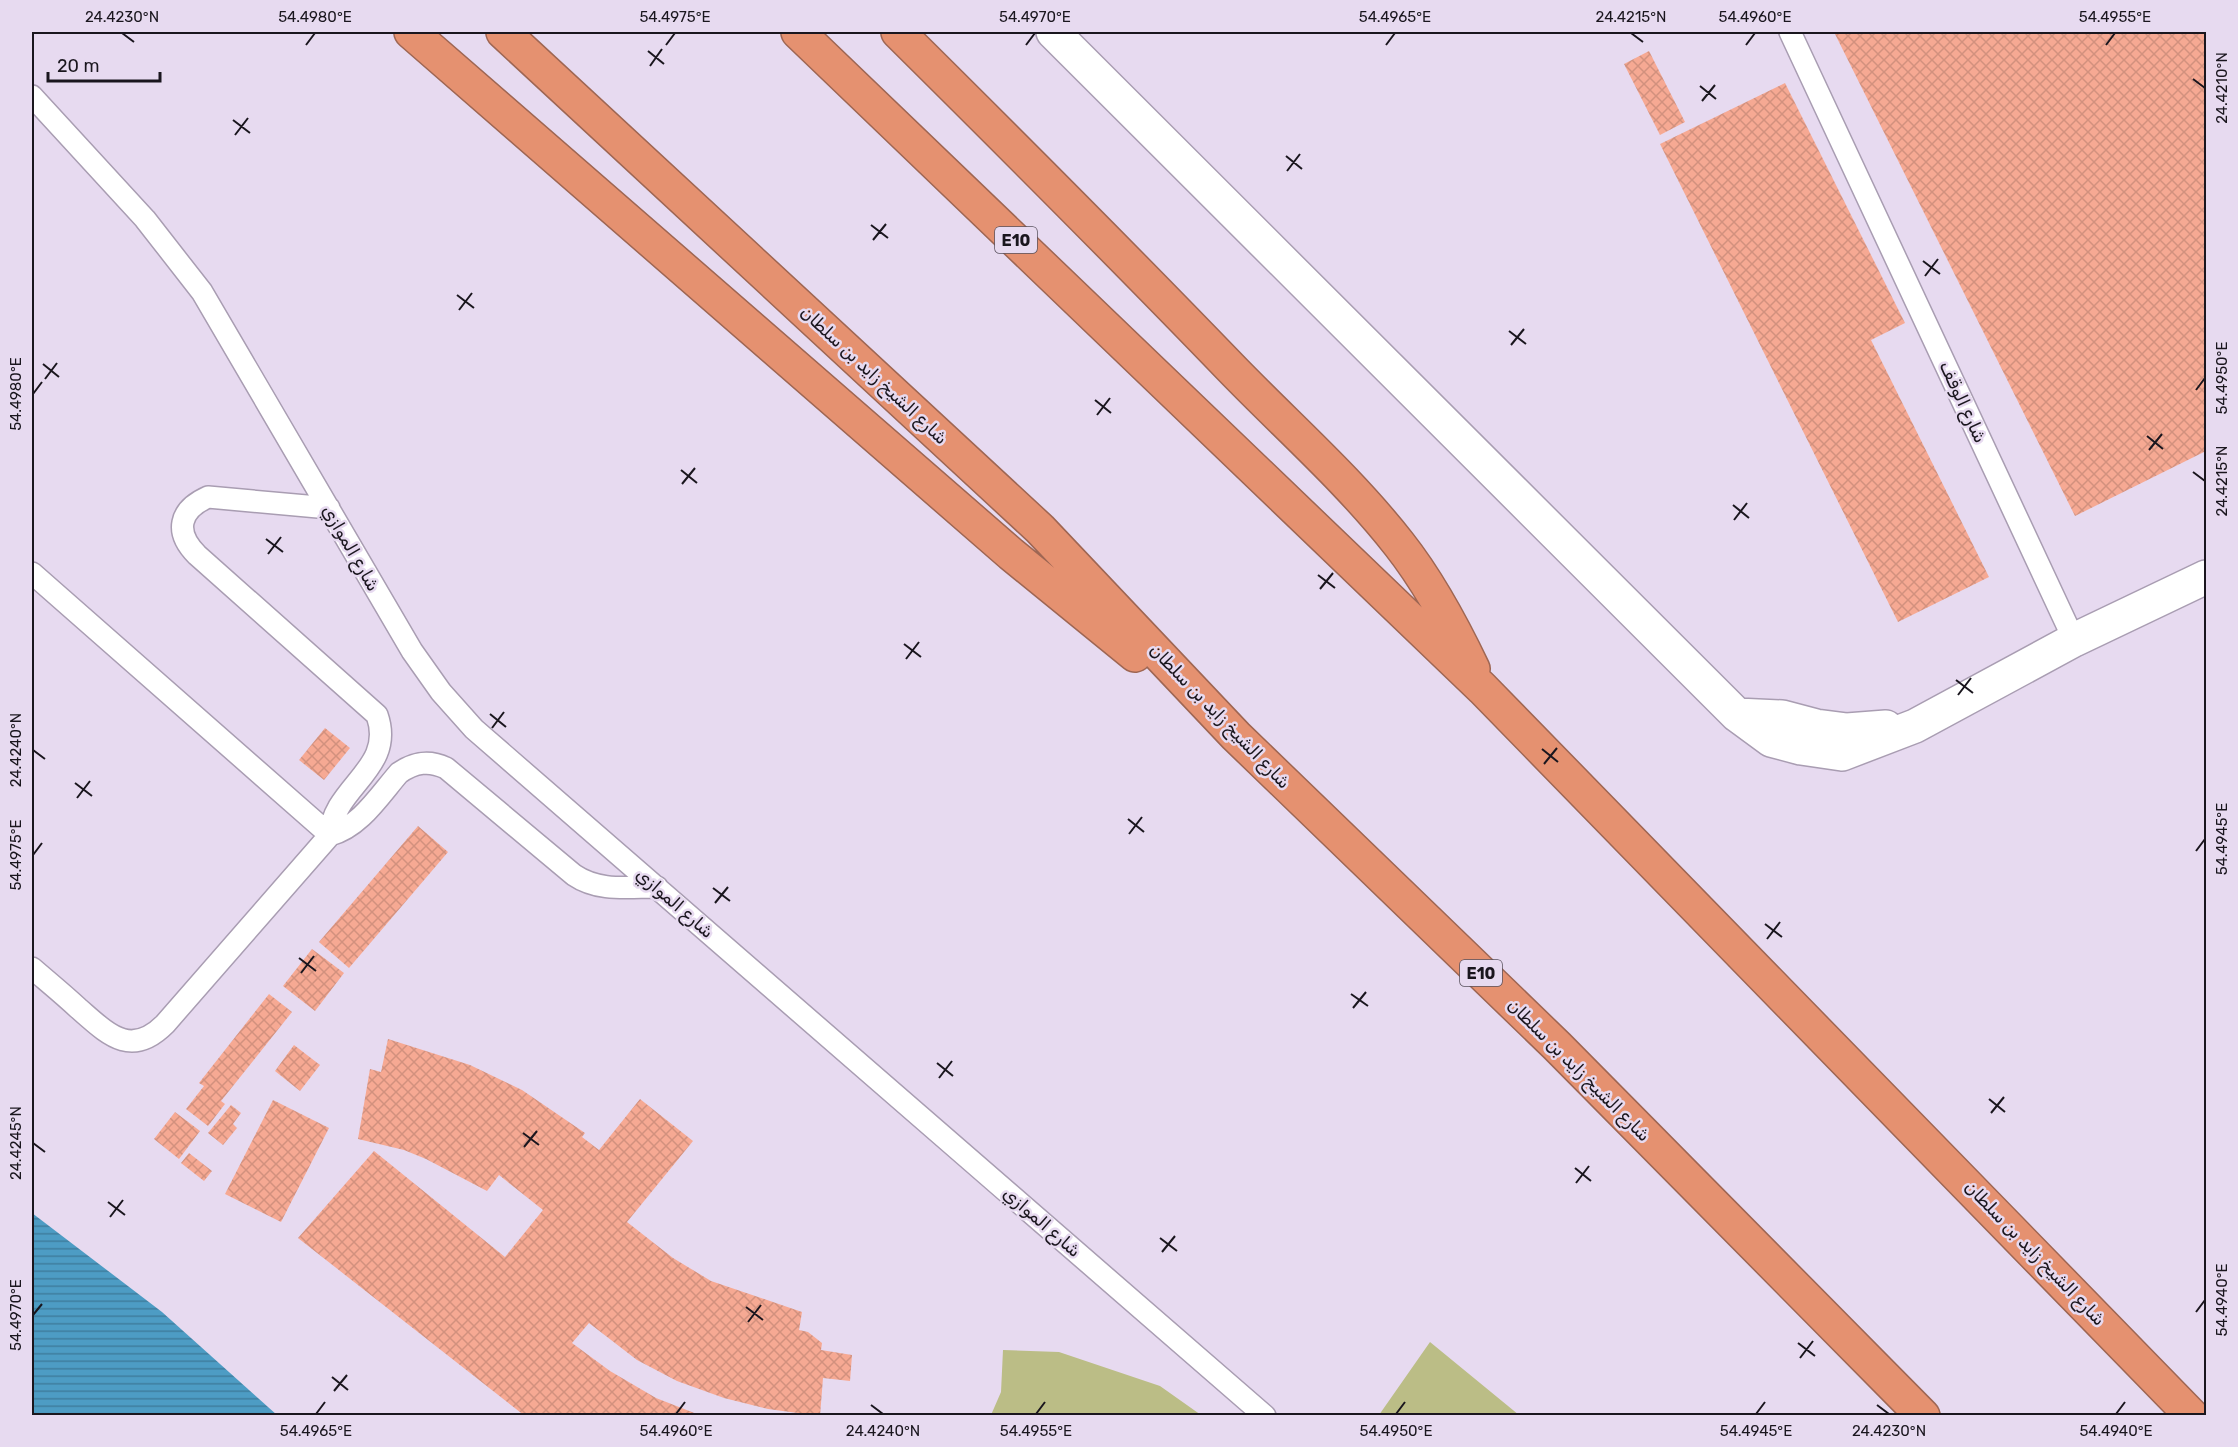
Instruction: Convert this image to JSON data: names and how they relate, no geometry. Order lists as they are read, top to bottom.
{
  "streets": {
    "highway": ["E10", "شارع الشيخ زايد بن سلطان"],
    "lane": ["شارع الوقف", "شارع الموازي"]
  },
  "scale_bar": "20 m",
  "coordinates": [
    "24.4230°N",
    "54.4980°E",
    "54.4975°E",
    "54.4970°E",
    "54.4965°E",
    "24.4215°N",
    "54.4960°E",
    "54.4955°E",
    "24.4210°N",
    "54.4950°E",
    "24.4240°N",
    "54.4945°E",
    "24.4245°N",
    "54.4940°E"
  ]
}
